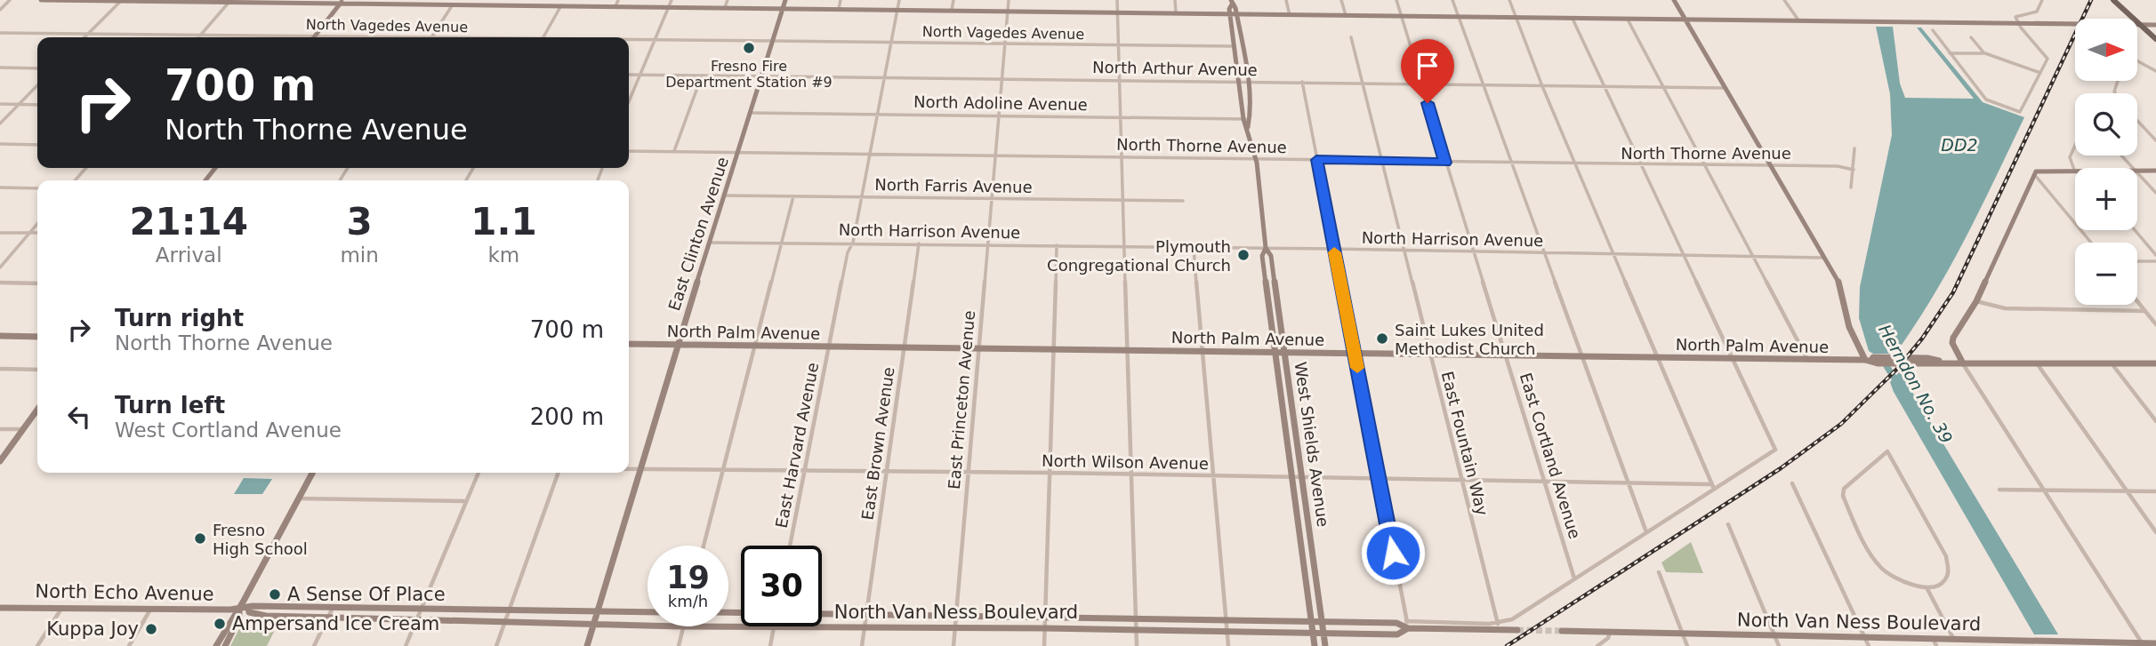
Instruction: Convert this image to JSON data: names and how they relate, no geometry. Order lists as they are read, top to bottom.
{
  "streets": {
    "street": [
      "North Vagedes Avenue",
      "North Arthur Avenue",
      "North Adoline Avenue",
      "North Thorne Avenue",
      "North Farris Avenue",
      "North Harrison Avenue",
      "East Clinton Avenue",
      "North Palm Avenue",
      "East Princeton Avenue",
      "East Brown Avenue",
      "East Fountain Way",
      "West Shields Avenue",
      "East Harvard Avenue",
      "East Cortland Avenue",
      "North Wilson Avenue",
      "North Echo Avenue",
      "North Van Ness Boulevard"
    ]
  },
  "crossings": [
    ["North Vagedes Avenue", "East Clinton Avenue"],
    ["North Vagedes Avenue", "East Princeton Avenue"],
    ["North Vagedes Avenue", "West Shields Avenue"],
    ["North Vagedes Avenue", "East Harvard Avenue"],
    ["North Arthur Avenue", "East Clinton Avenue"],
    ["North Arthur Avenue", "East Princeton Avenue"],
    ["North Arthur Avenue", "East Fountain Way"],
    ["North Arthur Avenue", "West Shields Avenue"],
    ["North Arthur Avenue", "East Harvard Avenue"],
    ["North Arthur Avenue", "East Cortland Avenue"],
    ["North Adoline Avenue", "East Clinton Avenue"],
    ["North Adoline Avenue", "East Princeton Avenue"],
    ["North Adoline Avenue", "West Shields Avenue"],
    ["North Adoline Avenue", "East Harvard Avenue"],
    ["North Thorne Avenue", "East Clinton Avenue"],
    ["North Thorne Avenue", "East Princeton Avenue"],
    ["North Thorne Avenue", "East Fountain Way"],
    ["North Thorne Avenue", "West Shields Avenue"],
    ["North Thorne Avenue", "East Harvard Avenue"],
    ["North Thorne Avenue", "East Cortland Avenue"],
    ["North Farris Avenue", "East Clinton Avenue"],
    ["North Farris Avenue", "East Princeton Avenue"],
    ["North Farris Avenue", "East Harvard Avenue"],
    ["North Harrison Avenue", "East Clinton Avenue"],
    ["North Harrison Avenue", "East Princeton Avenue"],
    ["North Harrison Avenue", "East Brown Avenue"],
    ["North Harrison Avenue", "East Fountain Way"],
    ["North Harrison Avenue", "West Shields Avenue"],
    ["North Harrison Avenue", "East Harvard Avenue"],
    ["North Harrison Avenue", "East Cortland Avenue"],
    ["East Clinton Avenue", "North Palm Avenue"],
    ["East Clinton Avenue", "North Wilson Avenue"],
    ["East Clinton Avenue", "North Van Ness Boulevard"],
    ["North Palm Avenue", "East Princeton Avenue"],
    ["North Palm Avenue", "East Brown Avenue"],
    ["North Palm Avenue", "East Fountain Way"],
    ["North Palm Avenue", "West Shields Avenue"],
    ["North Palm Avenue", "East Harvard Avenue"],
    ["North Palm Avenue", "East Cortland Avenue"],
    ["East Princeton Avenue", "North Wilson Avenue"],
    ["East Princeton Avenue", "North Van Ness Boulevard"],
    ["East Brown Avenue", "North Wilson Avenue"],
    ["East Brown Avenue", "North Van Ness Boulevard"],
    ["East Fountain Way", "North Wilson Avenue"],
    ["West Shields Avenue", "North Wilson Avenue"],
    ["West Shields Avenue", "North Van Ness Boulevard"],
    ["East Harvard Avenue", "North Wilson Avenue"],
    ["East Cortland Avenue", "North Wilson Avenue"],
    ["North Echo Avenue", "North Van Ness Boulevard"]
  ],
  "water": ["DD2", "Herndon No. 39"],
  "places": [
    "Fresno Fire Department Station #9",
    "Plymouth Congregational Church",
    "Saint Lukes United Methodist Church",
    "Fresno High School",
    "A Sense Of Place",
    "Ampersand Ice Cream",
    "Kuppa Joy"
  ],
  "north": "right",
  "page": {
    "map_buttons": ["+", "−"],
    "turn": ["700 m", "North Thorne Avenue"],
    "eta": [
      "21:14",
      "Arrival",
      "3",
      "min",
      "1.1",
      "km"
    ],
    "list": [
      {
        "name": "Turn right",
        "note": "North Thorne Avenue",
        "value": "700 m"
      },
      {
        "name": "Turn left",
        "note": "West Cortland Avenue",
        "value": "200 m"
      }
    ],
    "speed": "19 km/h",
    "limit": "30"
  }
}
